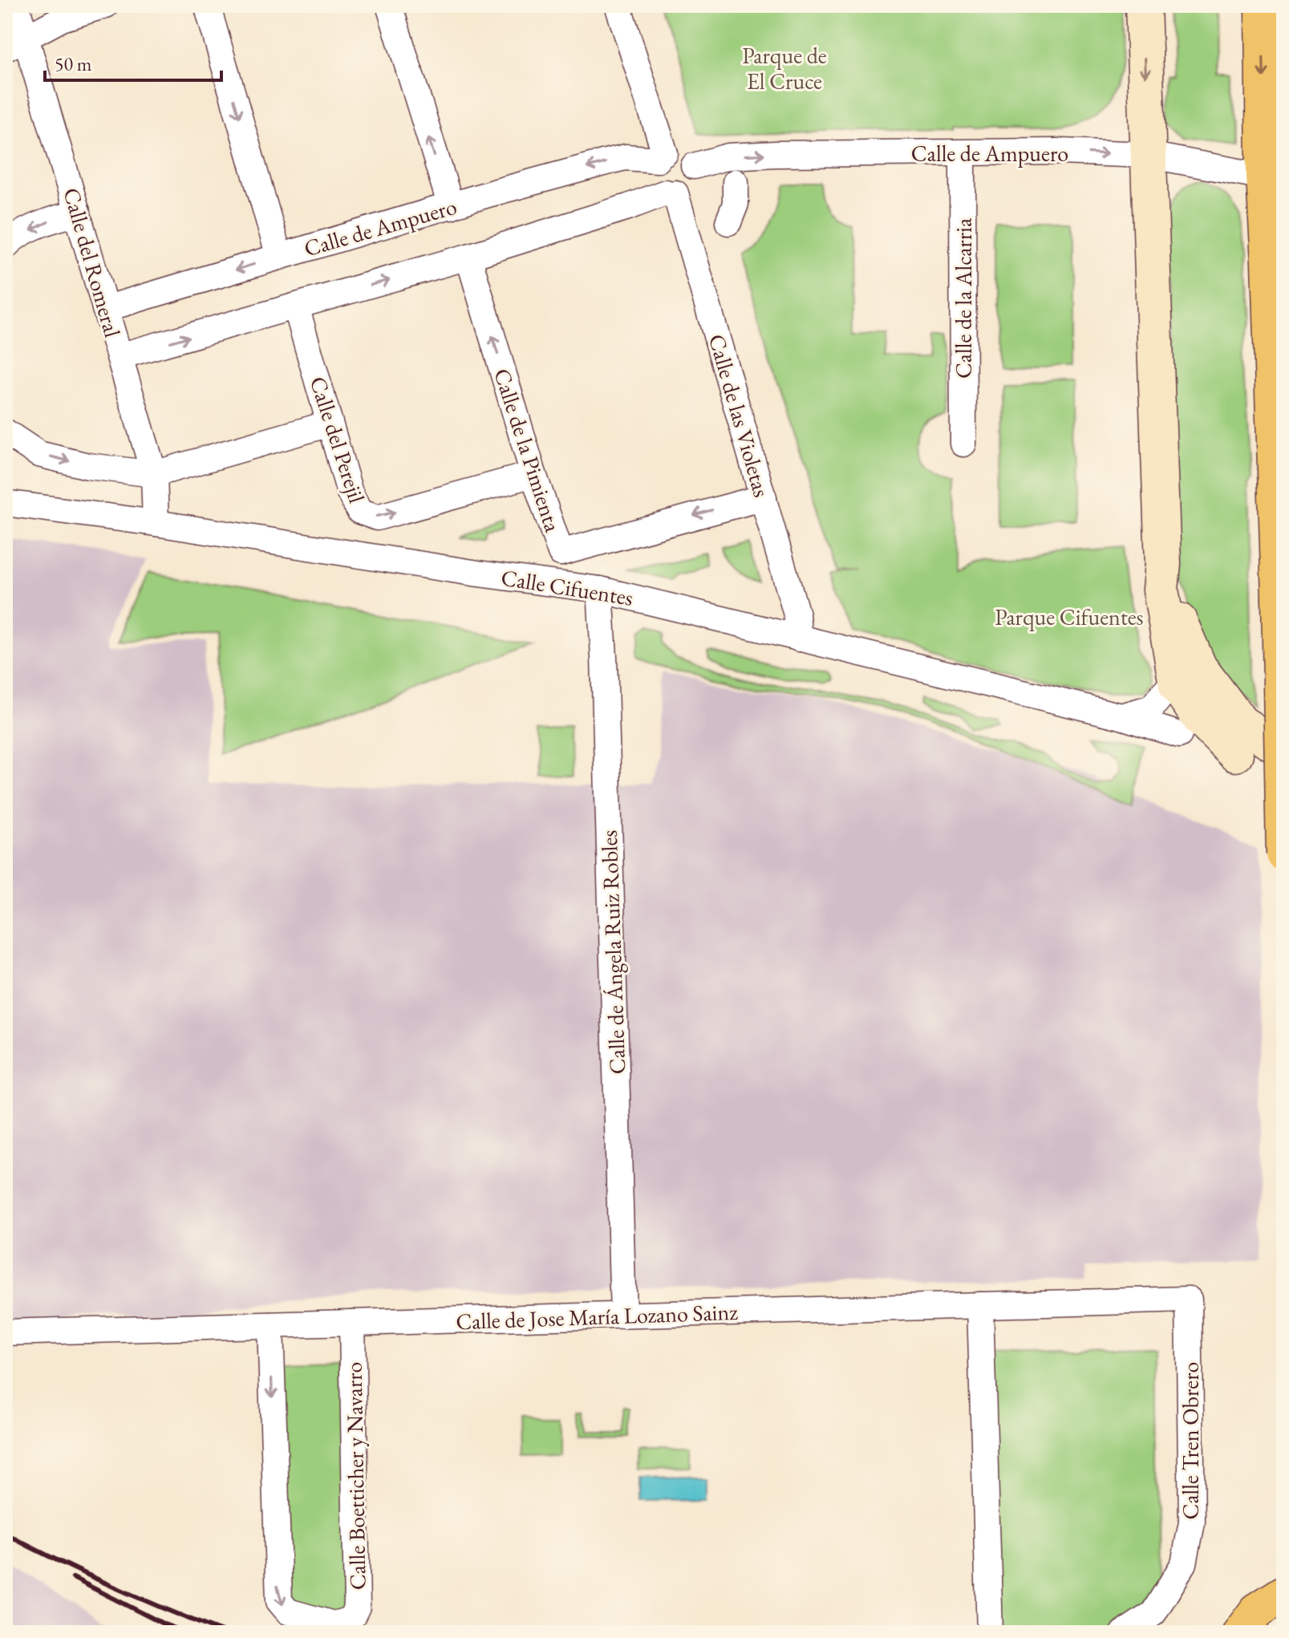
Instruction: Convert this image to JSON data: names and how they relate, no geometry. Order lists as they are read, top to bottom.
{
  "streets": {
    "street": [
      "Calle de Ampuero",
      "Calle del Romeral",
      "Calle de la Alcarria",
      "Calle de las Violetas",
      "Calle del Perejil",
      "Calle de la Pimienta",
      "Calle Cifuentes",
      "Calle de Ángela Ruiz Robles",
      "Calle de Jose María Lozano Sainz",
      "Calle Tren Obrero",
      "Calle Boetticher y Navarro"
    ]
  },
  "crossings": [
    ["Calle de Ampuero", "Calle del Romeral"],
    ["Calle de Ampuero", "Calle de la Alcarria"],
    ["Calle de Ampuero", "Calle de las Violetas"],
    ["Calle del Romeral", "Calle Cifuentes"],
    ["Calle de las Violetas", "Calle de la Pimienta"],
    ["Calle de las Violetas", "Calle Cifuentes"],
    ["Calle del Perejil", "Calle de la Pimienta"],
    ["Calle Cifuentes", "Calle de Ángela Ruiz Robles"],
    ["Calle de Ángela Ruiz Robles", "Calle de Jose María Lozano Sainz"],
    ["Calle de Jose María Lozano Sainz", "Calle Tren Obrero"],
    ["Calle de Jose María Lozano Sainz", "Calle Boetticher y Navarro"]
  ],
  "parks": ["Parque de El Cruce", "Parque Cifuentes"],
  "scale_bar": "50 m"
}
